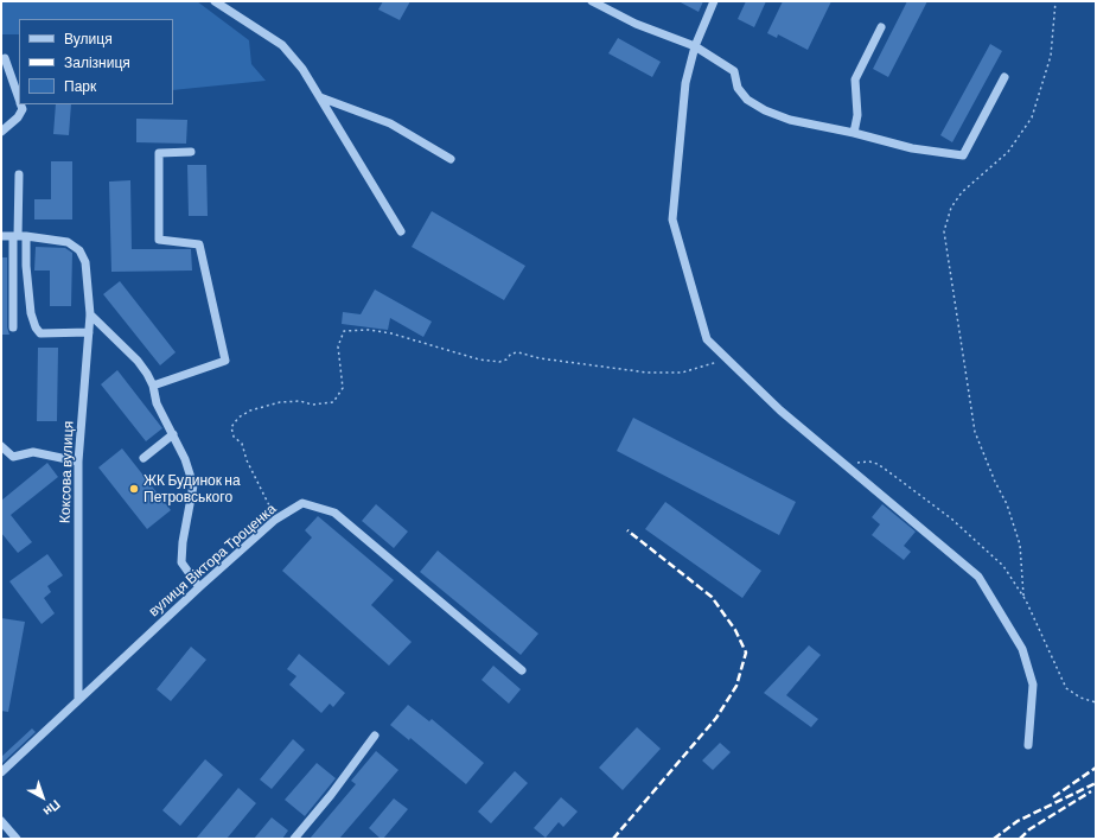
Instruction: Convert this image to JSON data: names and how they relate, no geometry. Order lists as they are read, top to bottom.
{
  "streets": {
    "street": ["Коксова вулиця", "вулиця Віктора Троценка"]
  },
  "crossings": [
    ["Коксова вулиця", "вулиця Віктора Троценка"]
  ],
  "places": ["ЖК Будинок на Петровського"],
  "legend": ["Вулиця", "Залізниця", "Парк"],
  "north": "bottom right"
}
